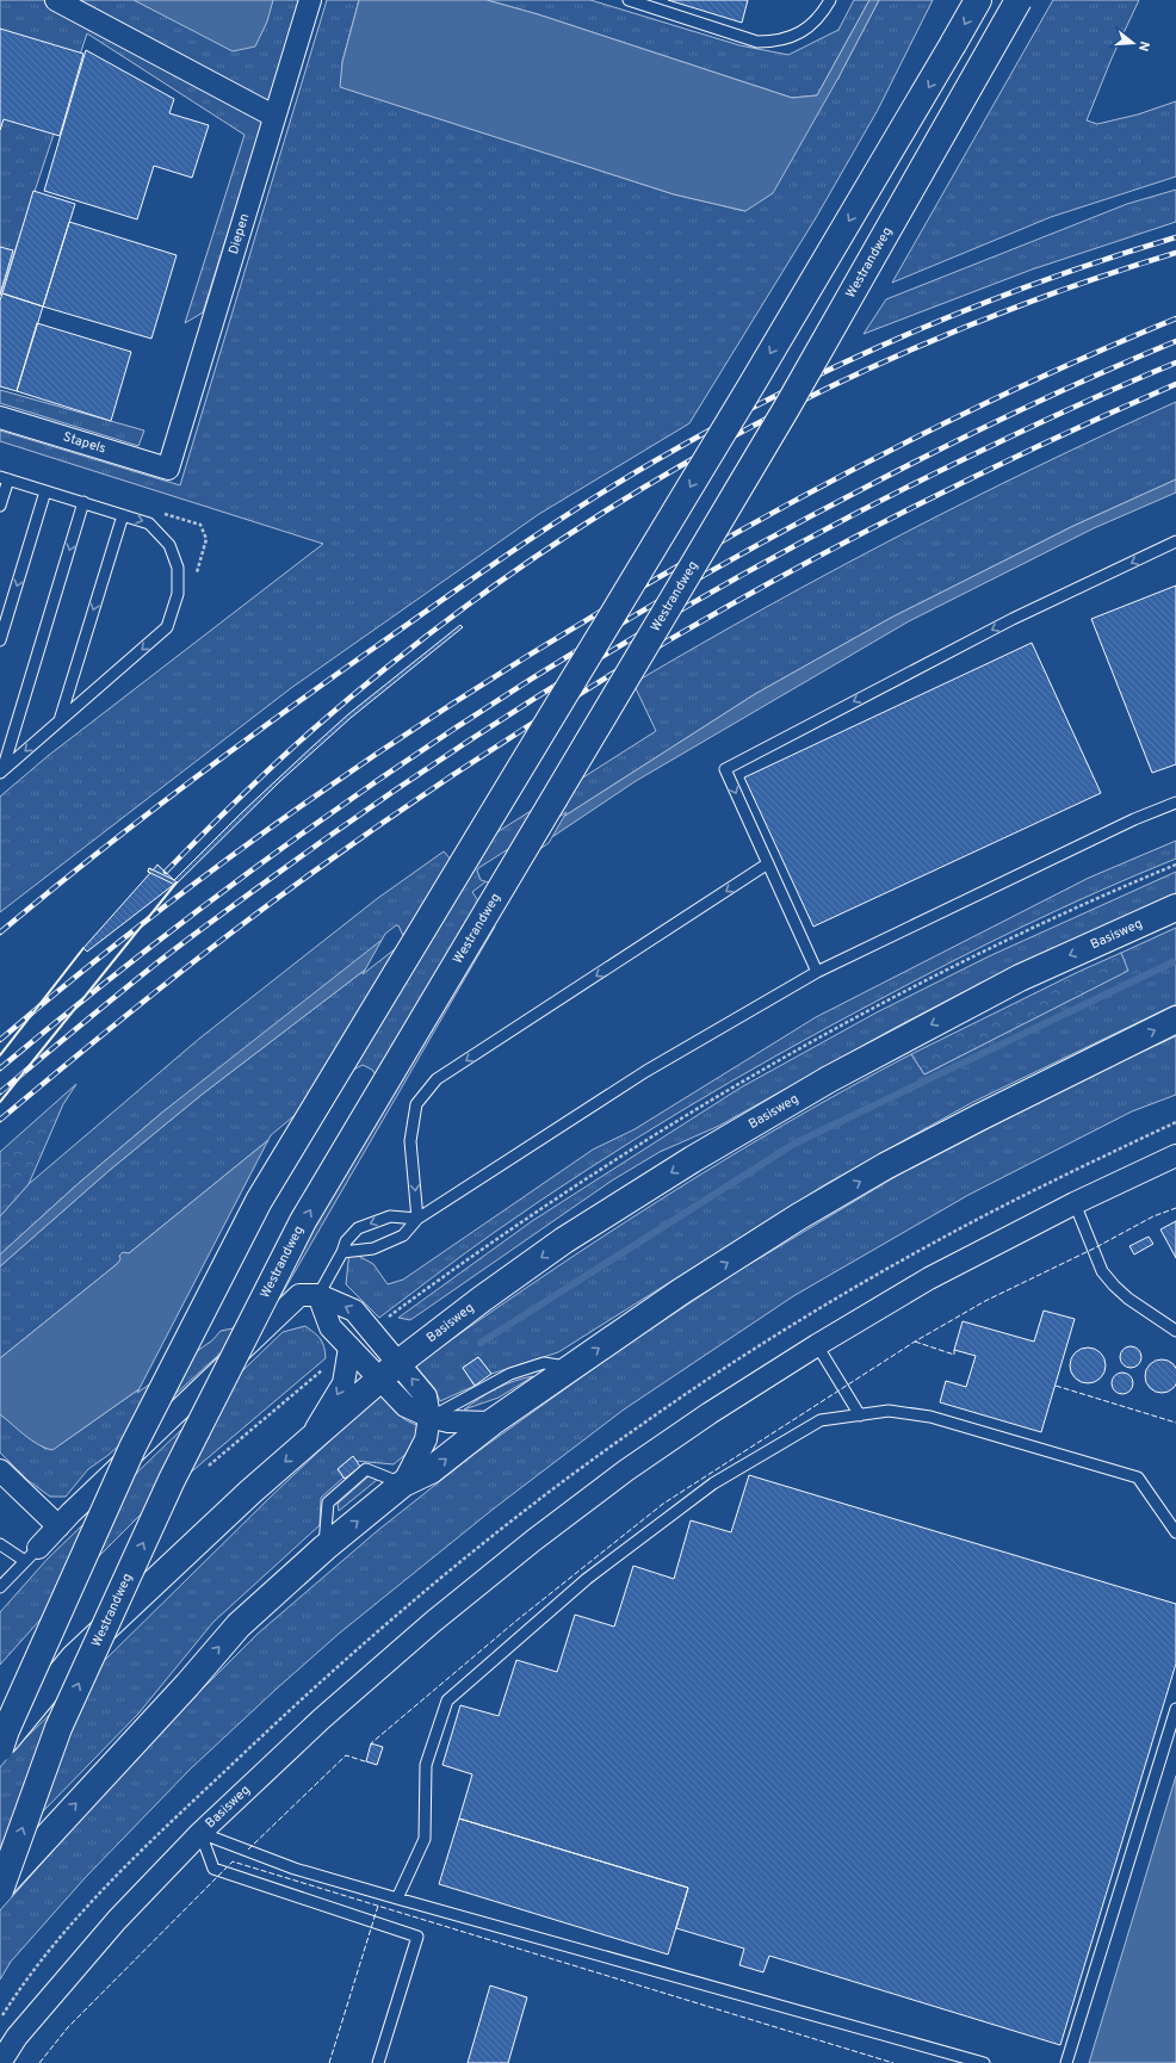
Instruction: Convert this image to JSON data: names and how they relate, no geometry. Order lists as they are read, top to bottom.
{
  "streets": {
    "main road": ["Westrandweg", "Basisweg"],
    "street": ["Diepen", "Stapels"]
  },
  "crossings": [
    ["Diepen", "Stapels"]
  ],
  "north": "right"
}
